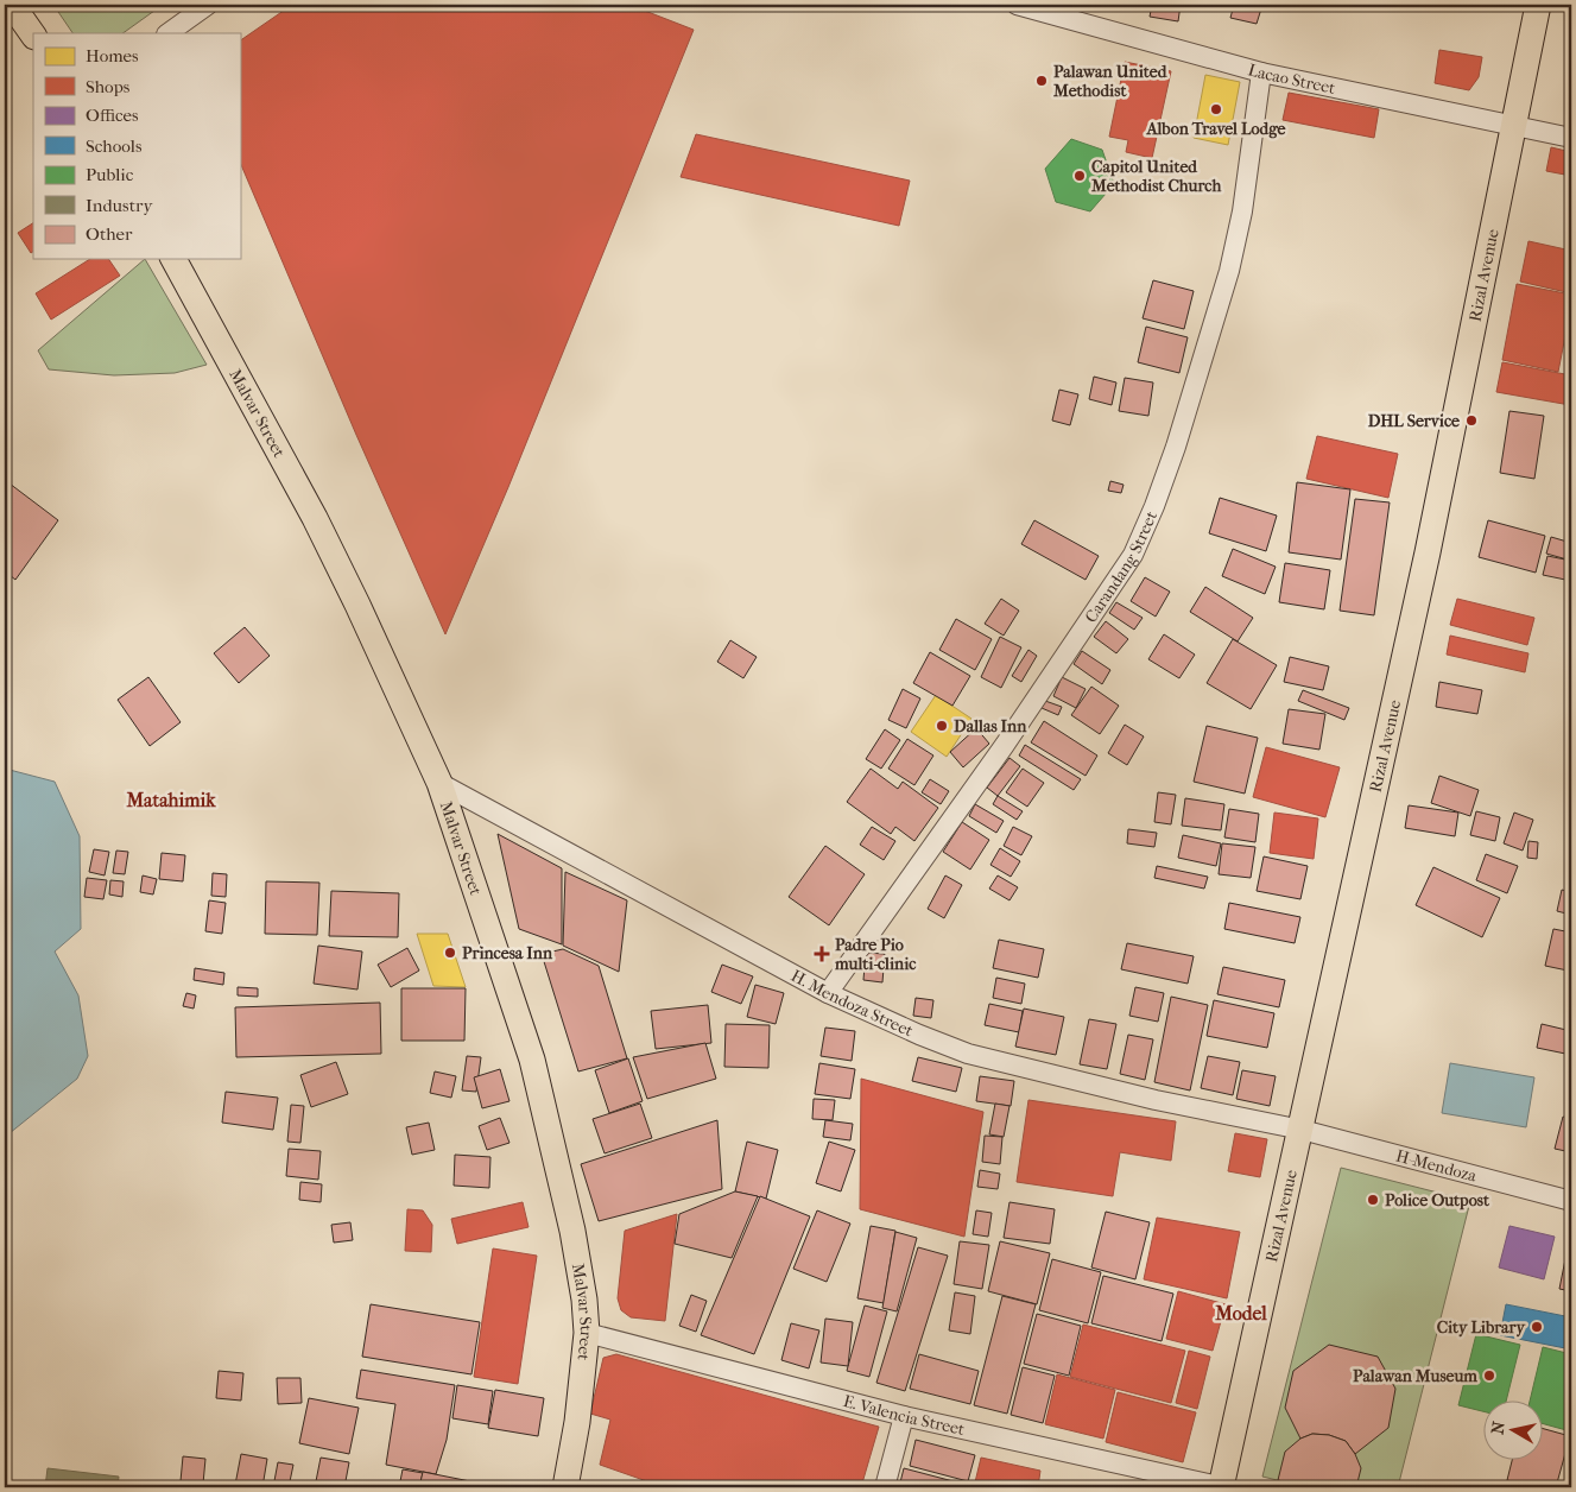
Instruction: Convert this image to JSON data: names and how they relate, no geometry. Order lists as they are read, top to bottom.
{
  "streets": {
    "main road": ["Rizal Avenue", "Malvar Street"],
    "street": [
      "Lacao Street",
      "Carandang Street",
      "H. Mendoza Street",
      "H-Mendoza",
      "E. Valencia Street"
    ]
  },
  "crossings": [
    ["Lacao Street", "Rizal Avenue"],
    ["Lacao Street", "Carandang Street"],
    ["Rizal Avenue", "H. Mendoza Street"],
    ["Rizal Avenue", "H-Mendoza"],
    ["Rizal Avenue", "E. Valencia Street"],
    ["Malvar Street", "H. Mendoza Street"],
    ["Malvar Street", "E. Valencia Street"],
    ["Carandang Street", "H. Mendoza Street"],
    ["H. Mendoza Street", "H-Mendoza"]
  ],
  "districts": ["Matahimik", "Model"],
  "places": {
    "other": [
      "Palawan United Methodist",
      "Albon Travel Lodge",
      "Capitol United Methodist Church",
      "DHL Service",
      "Dallas Inn",
      "Princesa Inn",
      "Police Outpost",
      "City Library",
      "Palawan Museum"
    ],
    "health": ["Padre Pio multi-clinic"]
  },
  "legend": [
    "Homes",
    "Shops",
    "Offices",
    "Schools",
    "Public",
    "Industry",
    "Other"
  ],
  "north": "left"
}
